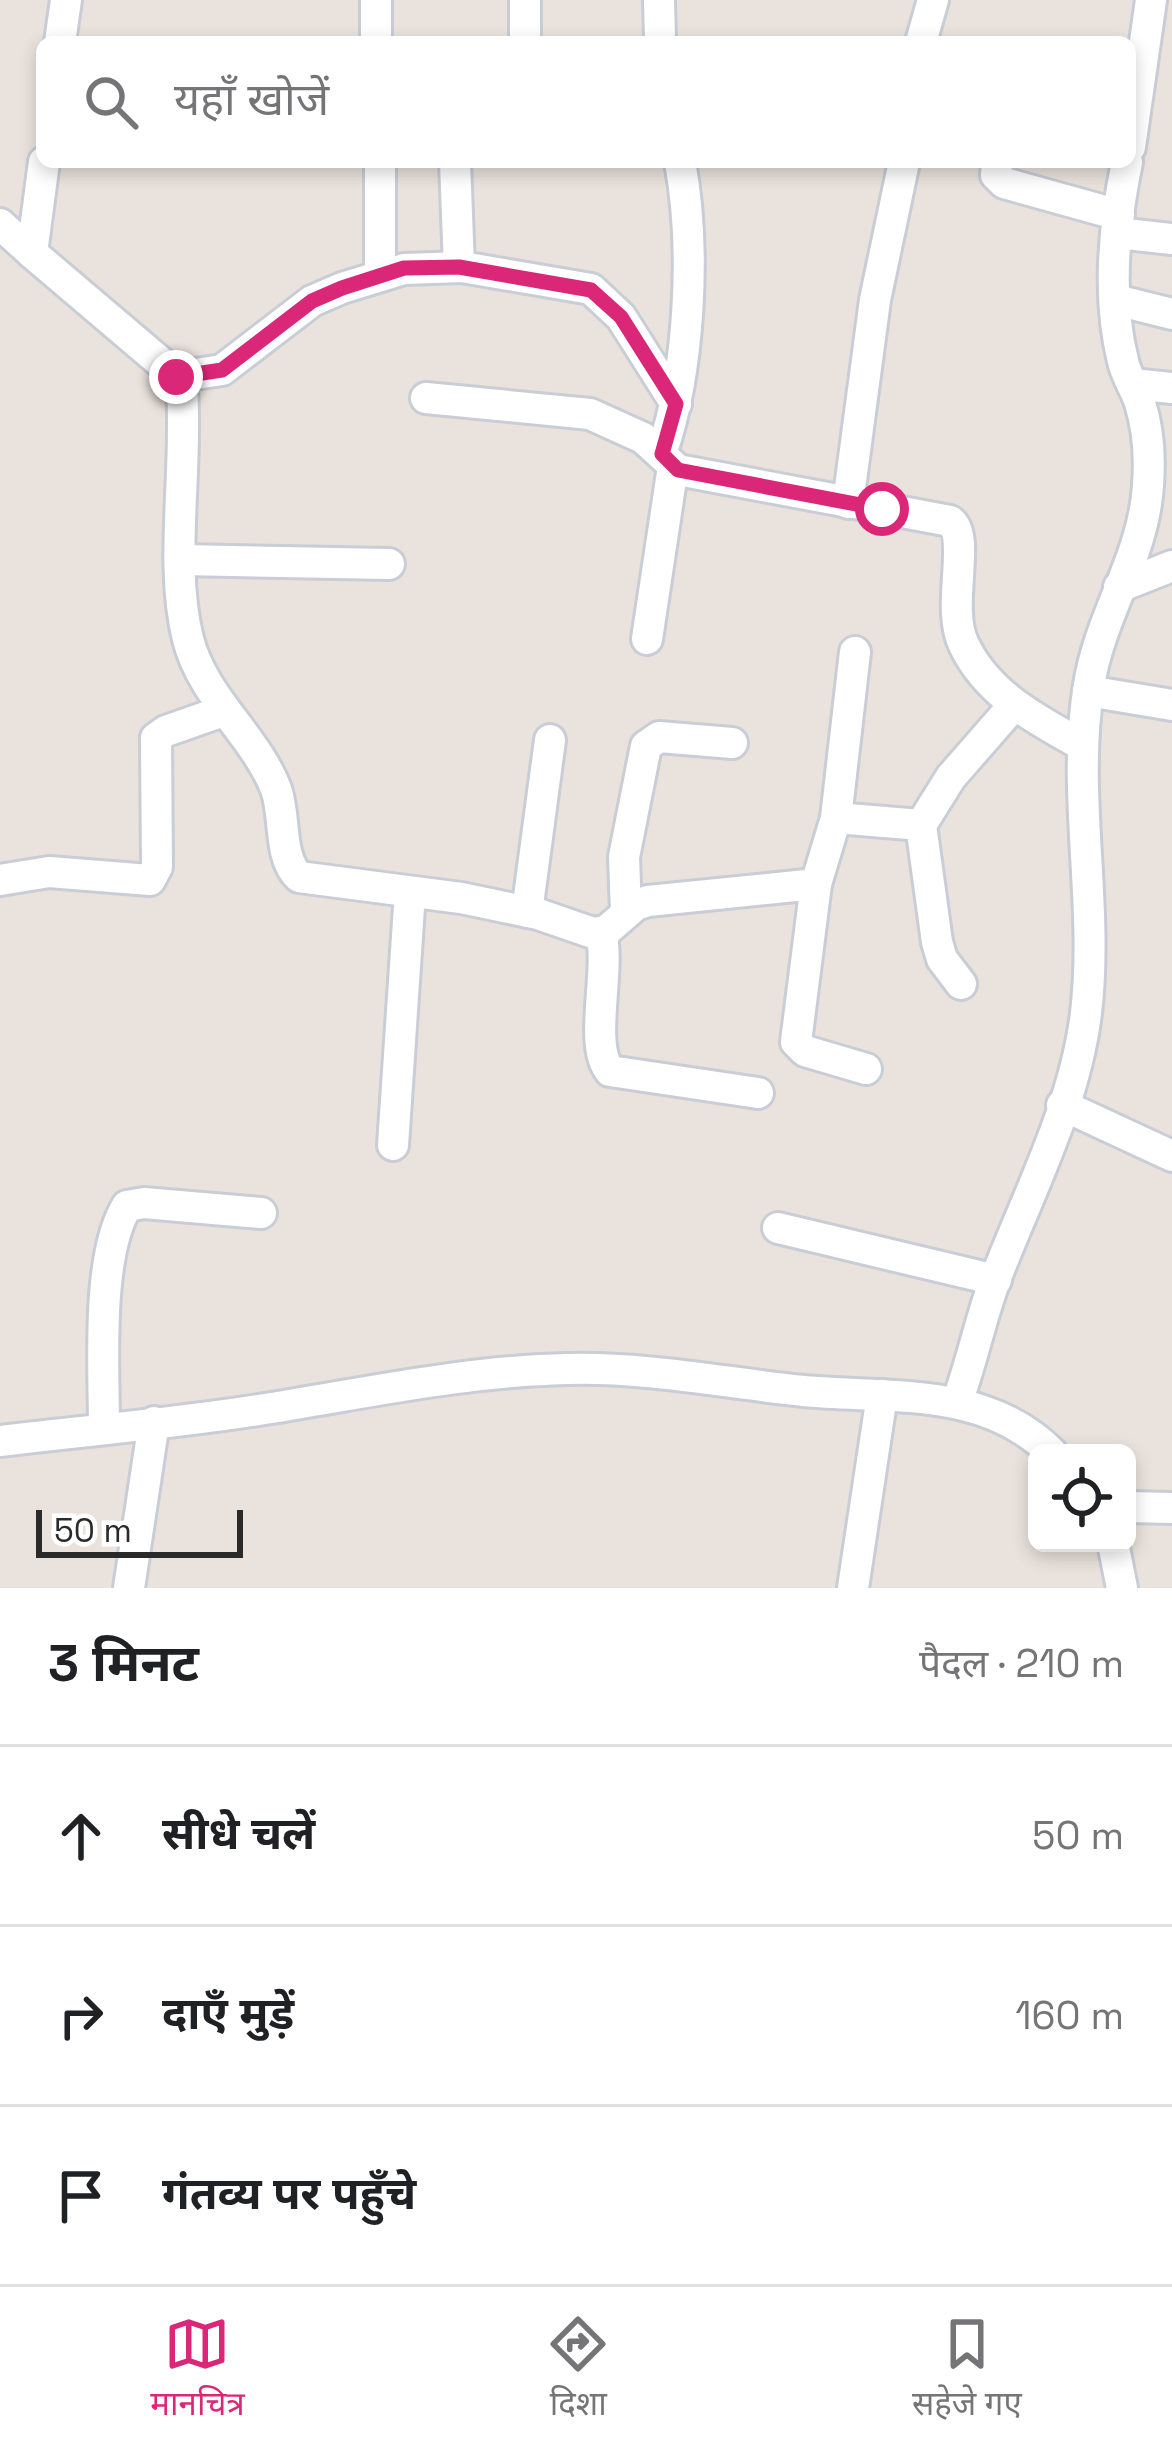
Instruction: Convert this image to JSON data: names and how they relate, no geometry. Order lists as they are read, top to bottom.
{
  "scale_bar": "50 m",
  "page": {
    "search": "यहाँ खोजें",
    "scale": "50 m",
    "heading": ["3 मिनट", "पैदल · 210 m"],
    "list": [
      ["सीधे चलें", "50 m"],
      ["दाएँ मुड़ें", "160 m"],
      "गंतव्य पर पहुँचे"
    ],
    "nav": ["मानचित्र", "दिशा", "सहेजे गए"]
  }
}
